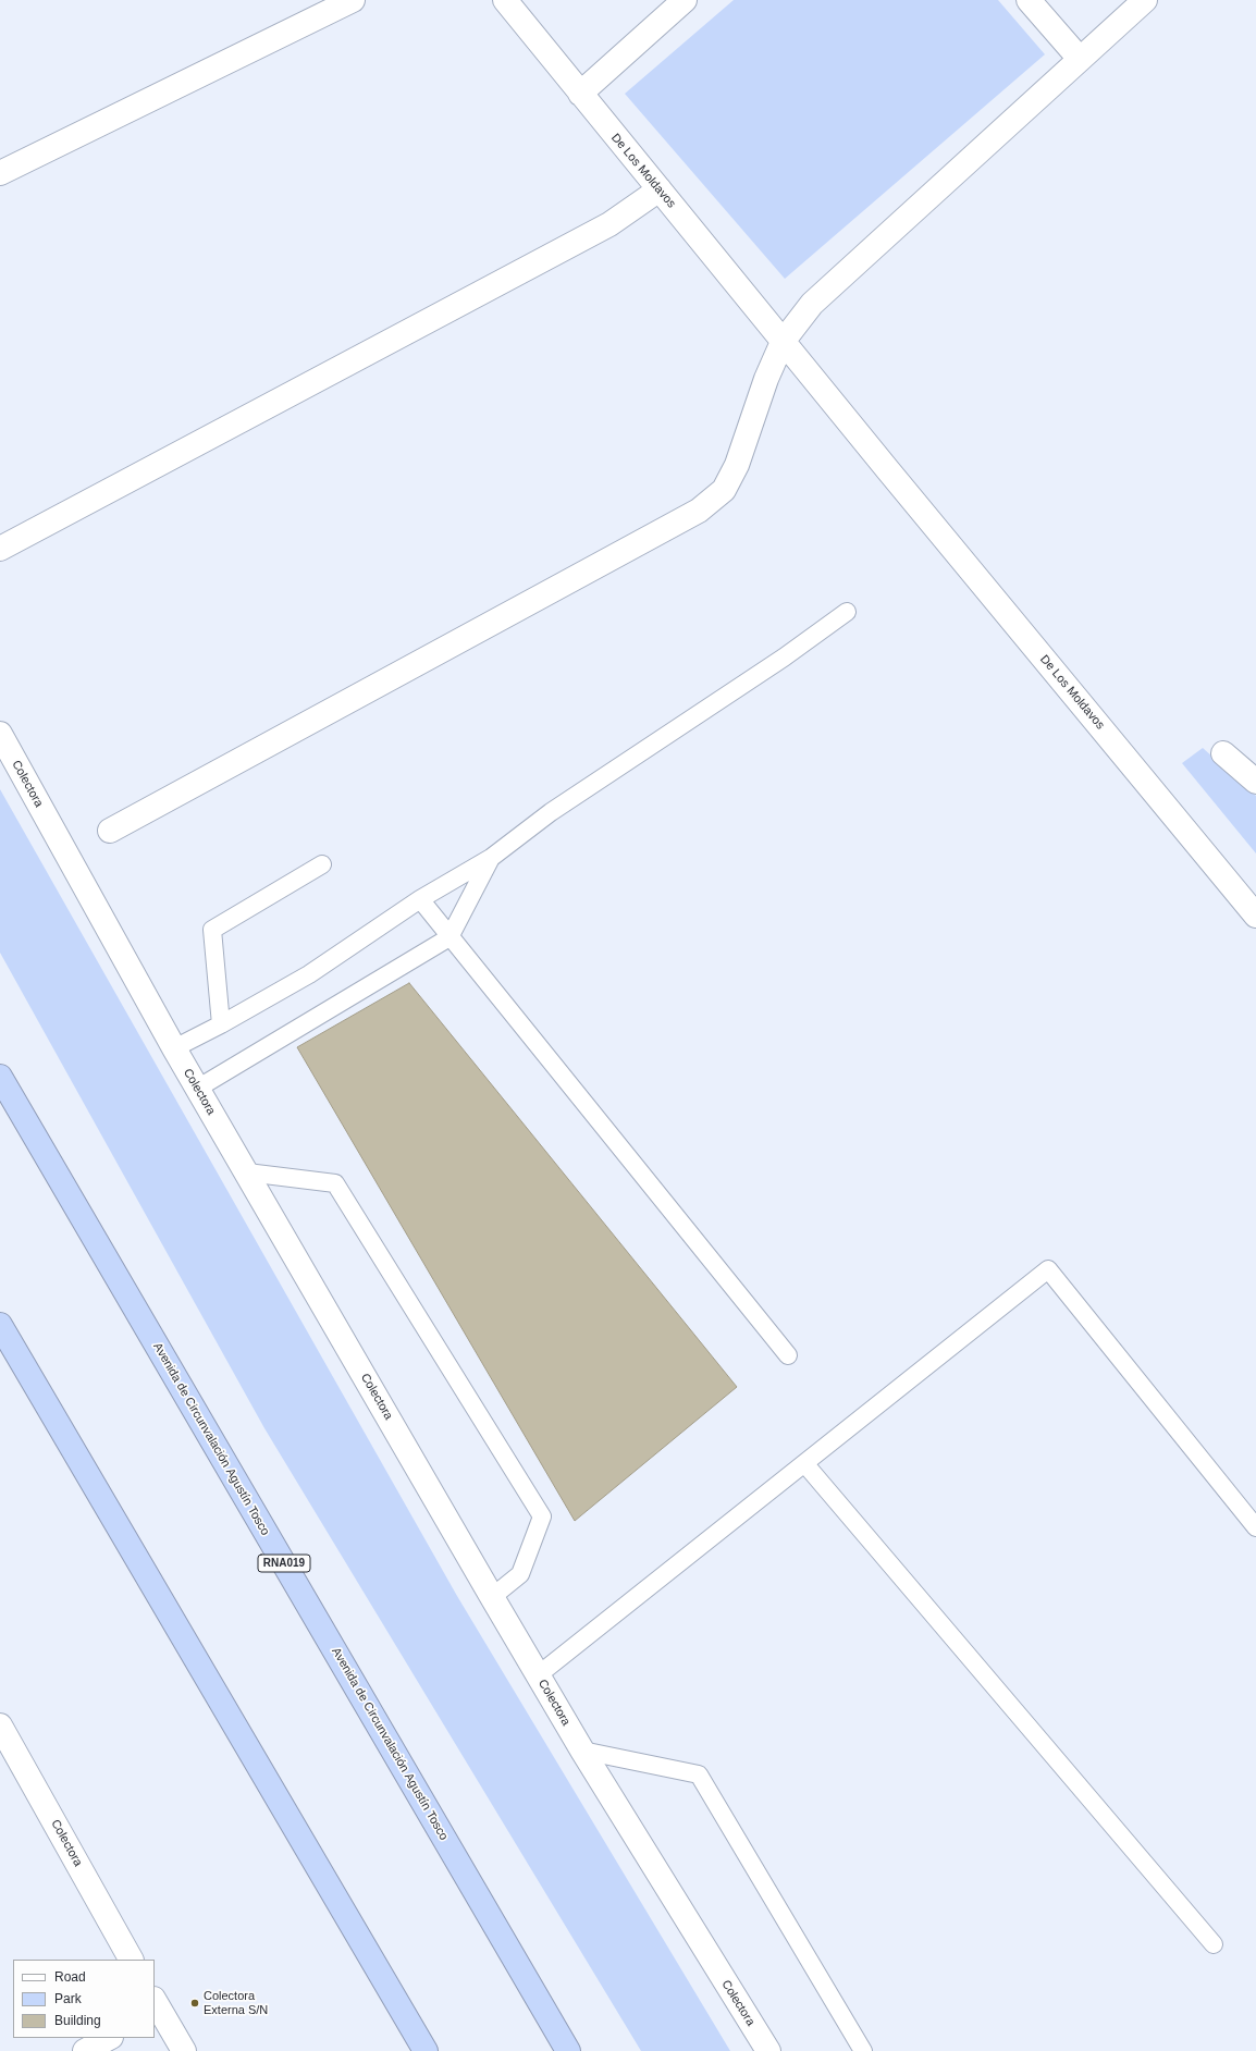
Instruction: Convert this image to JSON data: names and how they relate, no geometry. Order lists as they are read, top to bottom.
{
  "streets": {
    "highway": ["Avenida de Circunvalación Agustín Tosco", "RNA019"],
    "street": ["De Los Moldavos", "Colectora"]
  },
  "places": ["Colectora Externa S/N"],
  "legend": ["Road", "Park", "Building"]
}
